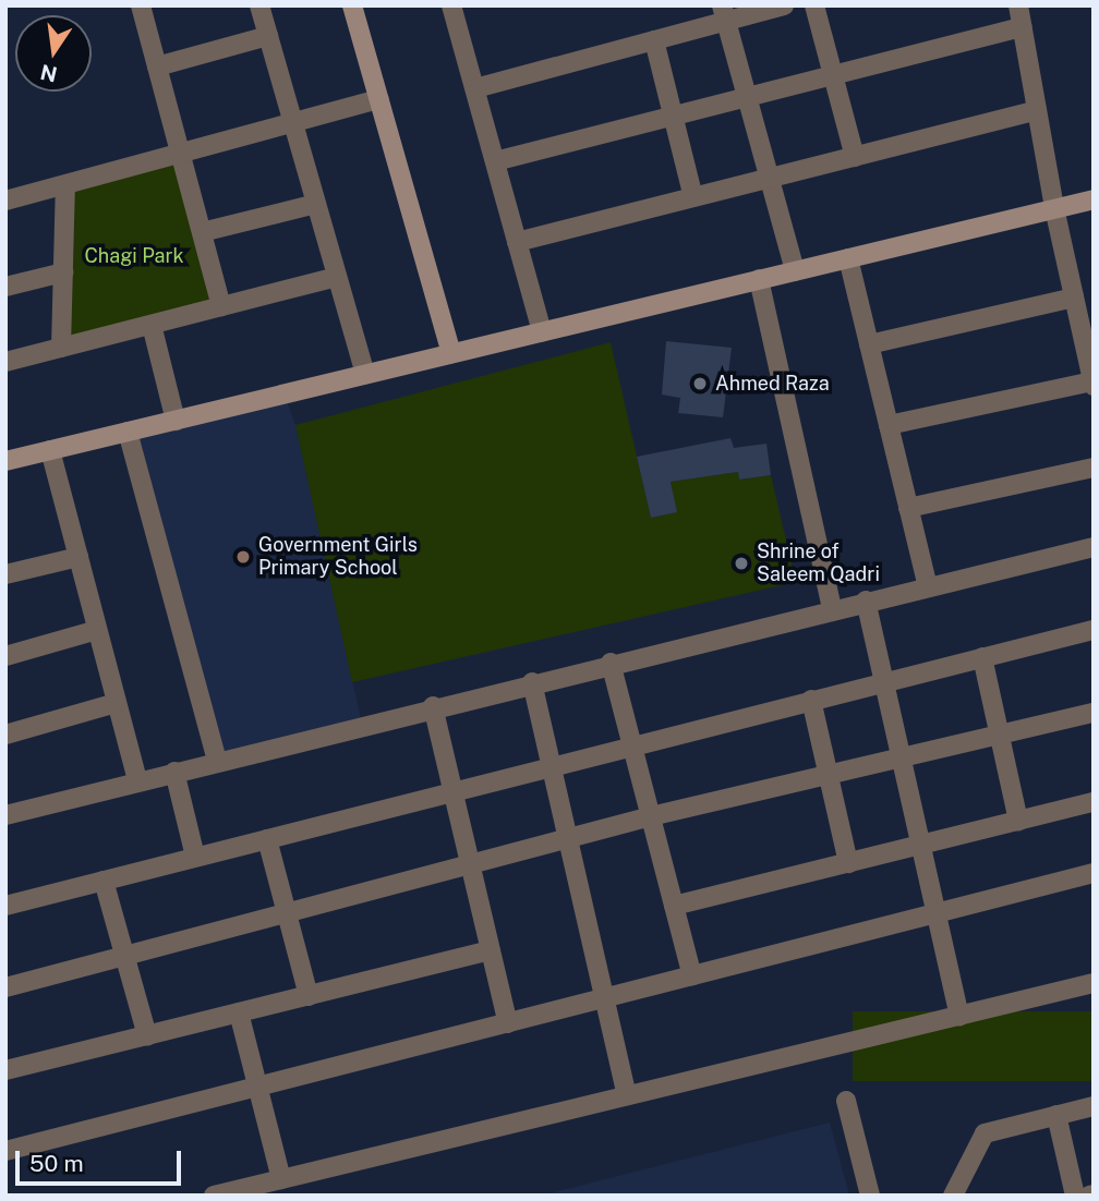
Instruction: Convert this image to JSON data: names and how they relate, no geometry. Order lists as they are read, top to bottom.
{
  "parks": ["Chagi Park"],
  "places": ["Ahmed Raza", "Government Girls Primary School", "Shrine of Saleem Qadri"],
  "scale_bar": "50 m",
  "north": "bottom"
}
